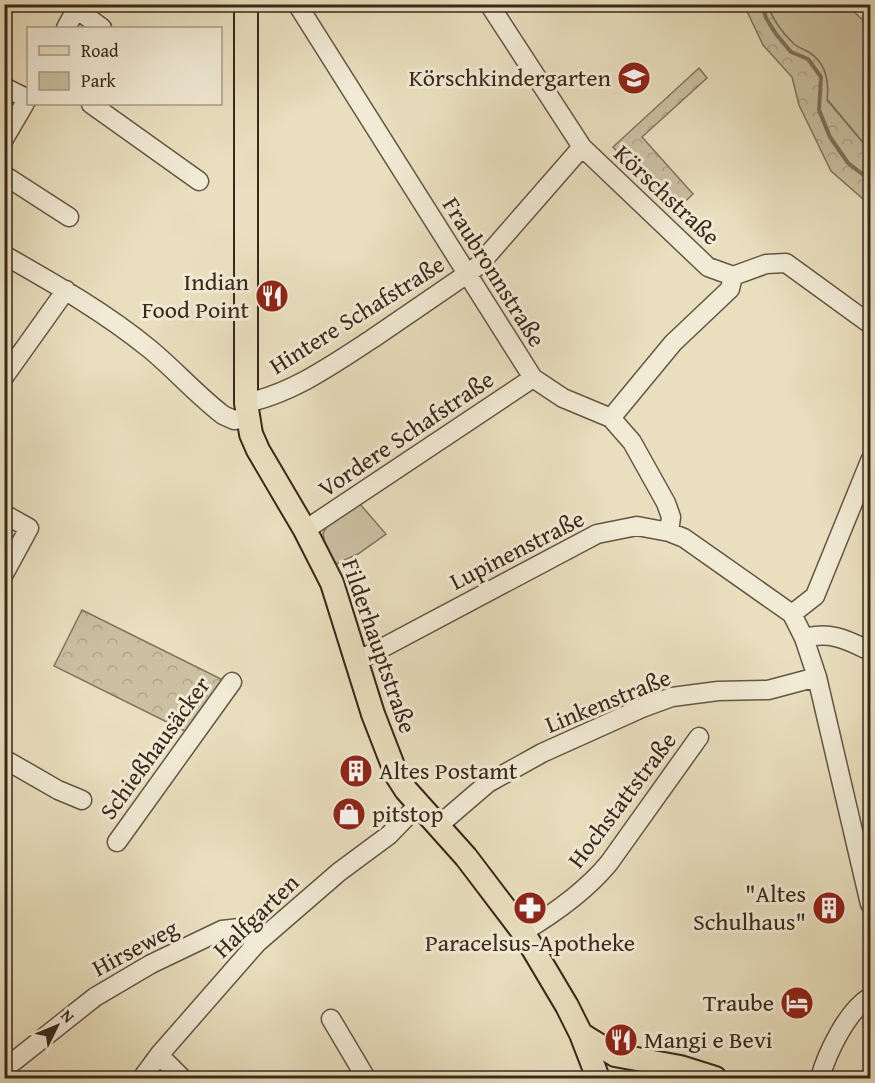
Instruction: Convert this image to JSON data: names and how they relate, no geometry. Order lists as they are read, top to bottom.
{
  "streets": {
    "main road": ["Filderhauptstraße"],
    "street": [
      "Körschstraße",
      "Fraubronnstraße",
      "Hintere Schafstraße",
      "Vordere Schafstraße",
      "Lupinenstraße",
      "Linkenstraße",
      "Schießhausäcker",
      "Hochstattstraße",
      "Halfgarten",
      "Hirseweg"
    ]
  },
  "crossings": [
    ["Körschstraße", "Hintere Schafstraße"],
    ["Fraubronnstraße", "Hintere Schafstraße"],
    ["Fraubronnstraße", "Vordere Schafstraße"],
    ["Fraubronnstraße", "Lupinenstraße"],
    ["Hintere Schafstraße", "Filderhauptstraße"],
    ["Vordere Schafstraße", "Filderhauptstraße"],
    ["Lupinenstraße", "Filderhauptstraße"],
    ["Filderhauptstraße", "Linkenstraße"],
    ["Filderhauptstraße", "Hochstattstraße"],
    ["Filderhauptstraße", "Halfgarten"],
    ["Halfgarten", "Hirseweg"]
  ],
  "places": {
    "school or university": ["Körschkindergarten"],
    "restaurant": ["Indian Food Point", "Mangi e Bevi"],
    "building": ["Altes Postamt", "\"Altes Schulhaus\""],
    "shop": ["pitstop"],
    "pharmacy": ["Paracelsus-Apotheke"],
    "hotel": ["Traube"]
  },
  "legend": ["Road", "Park"],
  "north": "top right"
}
